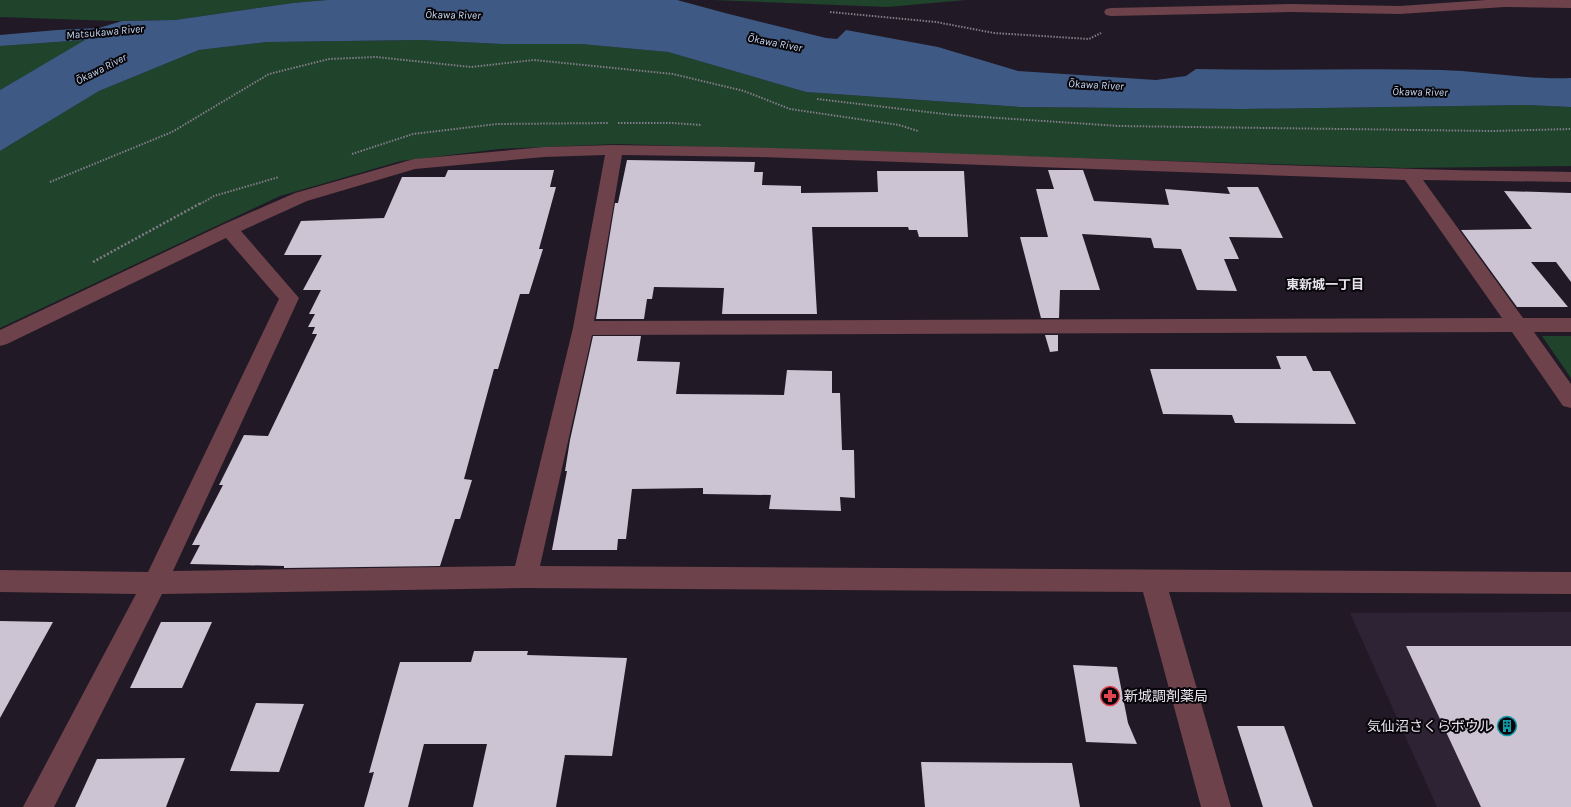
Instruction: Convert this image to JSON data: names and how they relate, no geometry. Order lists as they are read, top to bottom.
{
  "districts": ["東新城一丁目"],
  "water": ["Ōkawa River", "Matsukawa River"],
  "places": {
    "pharmacy": ["新城調剤薬局"],
    "building": ["気仙沼さくらボウル"]
  }
}
